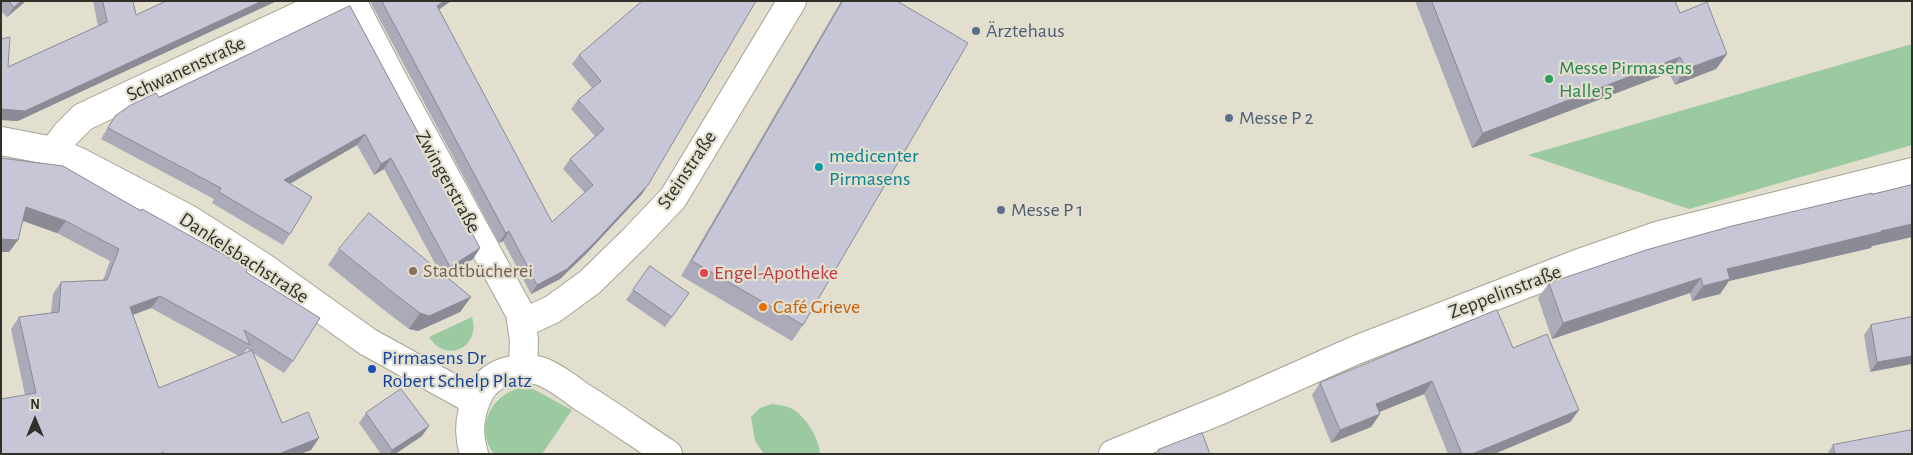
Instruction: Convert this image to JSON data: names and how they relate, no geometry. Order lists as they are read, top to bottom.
{
  "streets": {
    "street": [
      "Schwanenstraße",
      "Steinstraße",
      "Zwingerstraße",
      "Dankelsbachstraße",
      "Zeppelinstraße"
    ]
  },
  "crossings": [
    ["Schwanenstraße", "Dankelsbachstraße"],
    ["Steinstraße", "Zwingerstraße"]
  ],
  "places": [
    "Ärztehaus",
    "Messe Pirmasens Halle 5",
    "Messe P 2",
    "medicenter Pirmasens",
    "Messe P 1",
    "Stadtbücherei",
    "Engel-Apotheke",
    "Café Grieve",
    "Pirmasens Dr Robert Schelp Platz"
  ],
  "north": "top"
}
